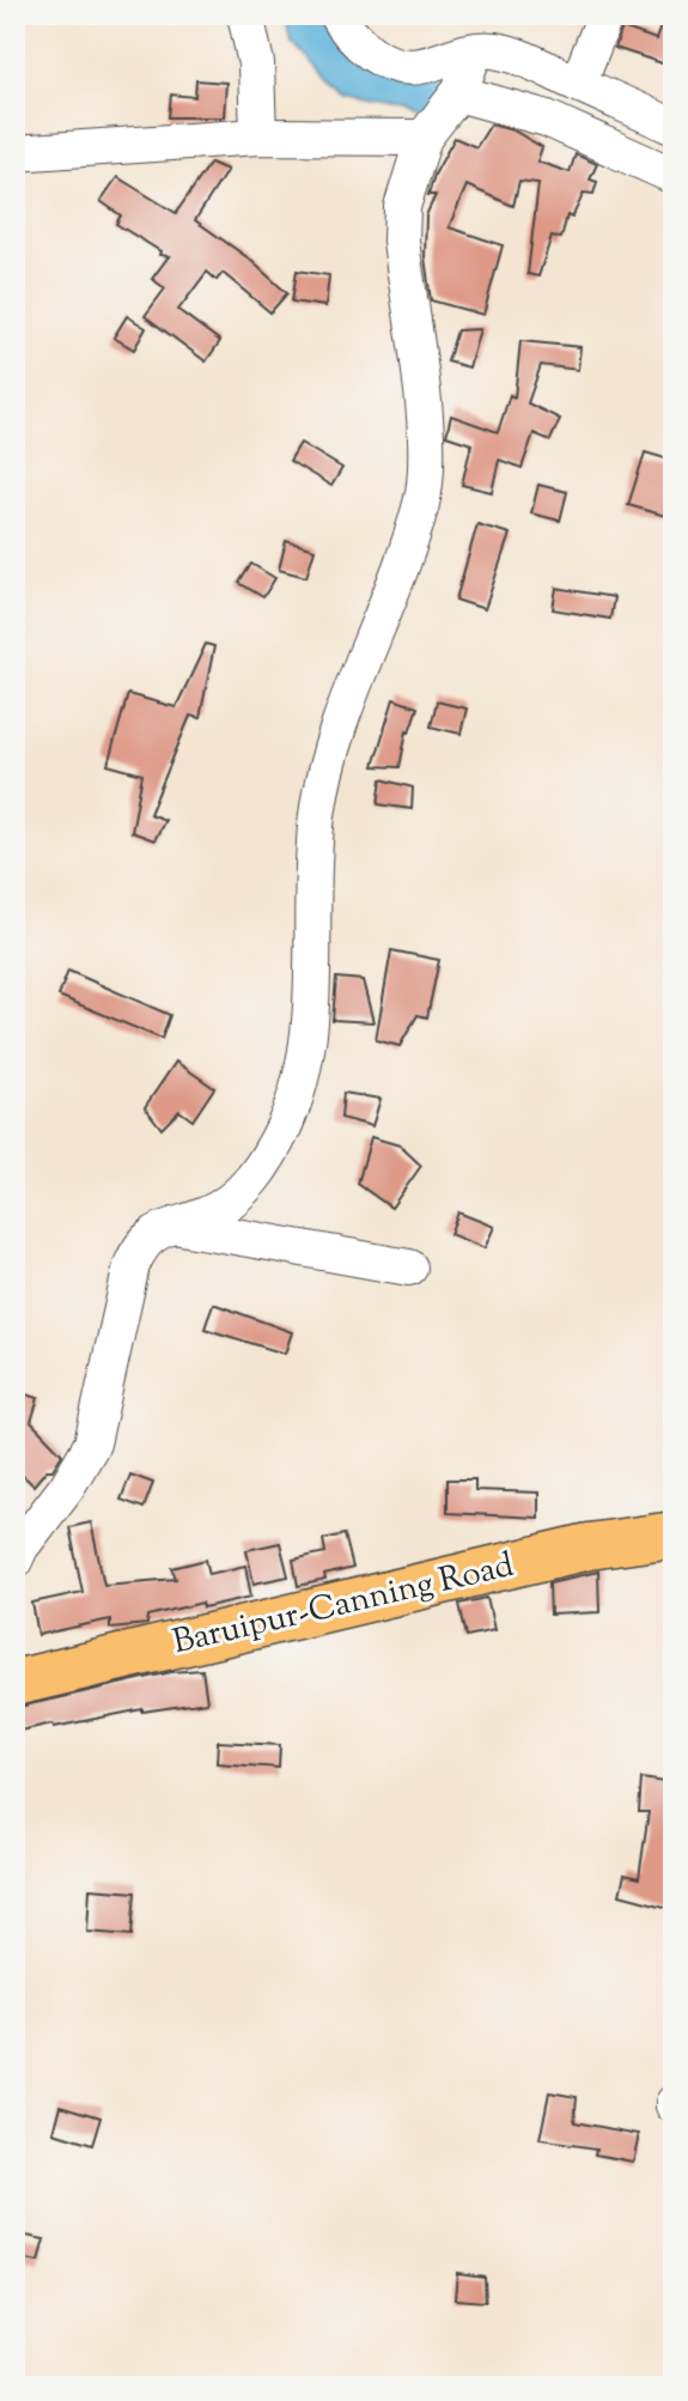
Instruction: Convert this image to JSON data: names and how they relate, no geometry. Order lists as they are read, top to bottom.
{
  "streets": {
    "main road": ["Baruipur-Canning Road"]
  }
}
